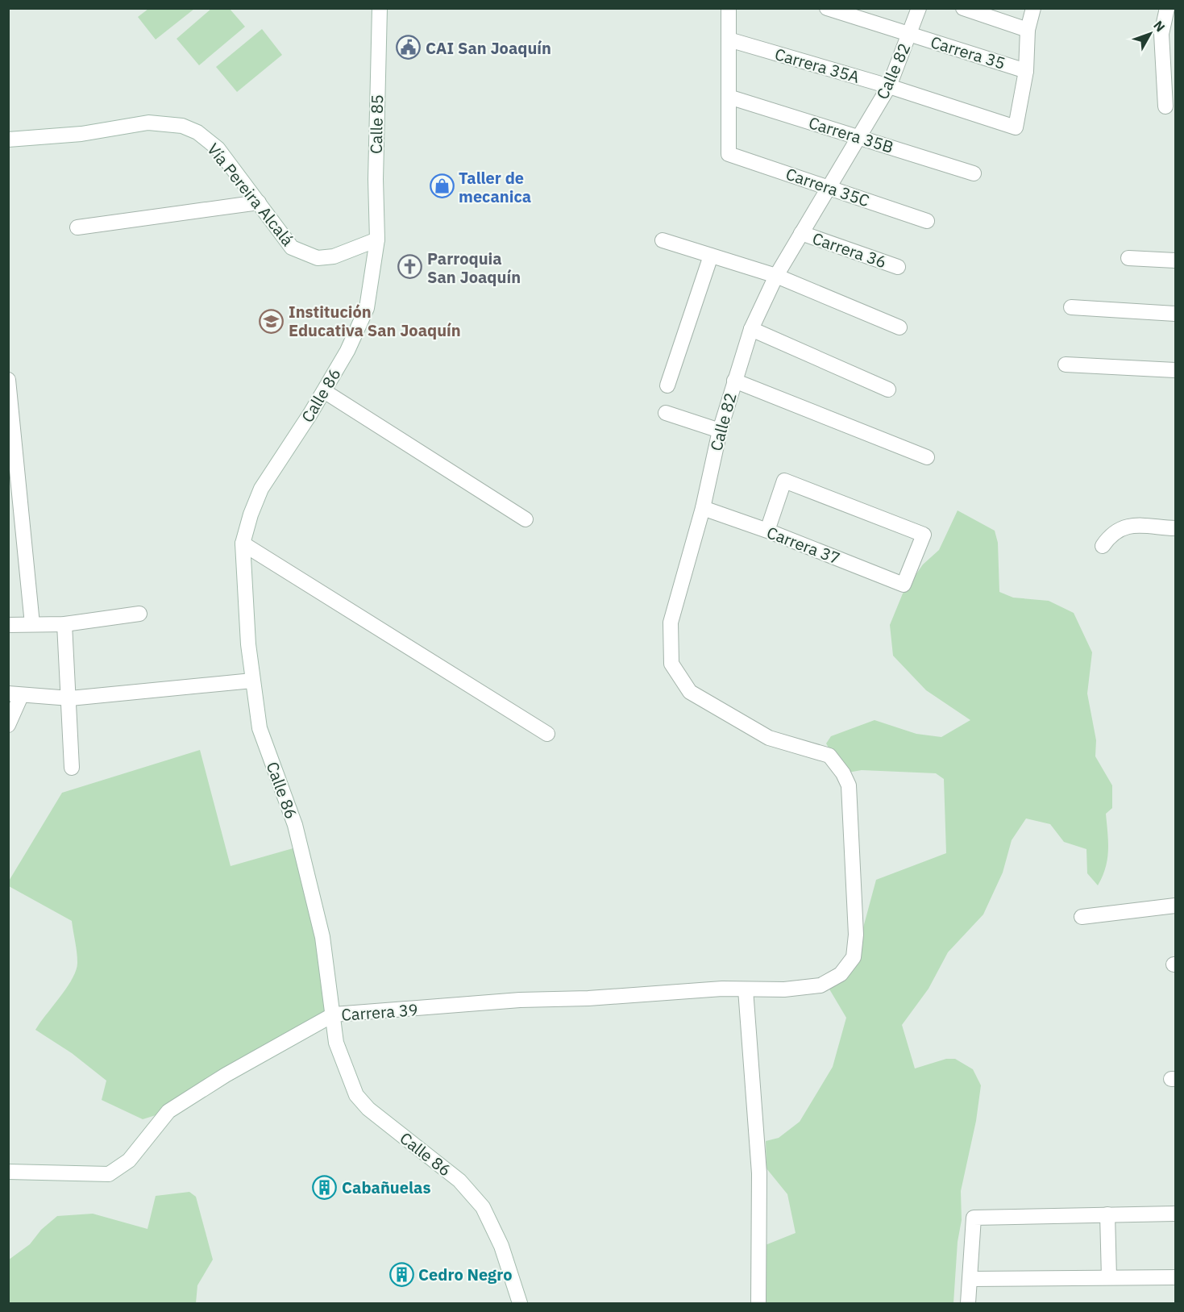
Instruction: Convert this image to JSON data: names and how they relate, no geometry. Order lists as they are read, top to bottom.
{
  "streets": {
    "street": [
      "Carrera 35",
      "Carrera 35A",
      "Calle 82",
      "Calle 85",
      "Carrera 35B",
      "Carrera 35C",
      "Vía Pereira Alcalá",
      "Carrera 36",
      "Calle 86",
      "Carrera 37",
      "Carrera 39"
    ]
  },
  "crossings": [
    ["Carrera 35", "Carrera 35A"],
    ["Carrera 35", "Calle 82"],
    ["Carrera 35A", "Calle 82"],
    ["Calle 82", "Carrera 35B"],
    ["Calle 82", "Carrera 35C"],
    ["Calle 82", "Carrera 36"],
    ["Calle 82", "Carrera 37"],
    ["Calle 82", "Carrera 39"],
    ["Calle 85", "Vía Pereira Alcalá"],
    ["Calle 85", "Calle 86"],
    ["Carrera 35B", "Carrera 35C"],
    ["Vía Pereira Alcalá", "Calle 86"],
    ["Calle 86", "Carrera 39"]
  ],
  "places": {
    "public building": ["CAI San Joaquín"],
    "shop": ["Taller de mecanica"],
    "church": ["Parroquia San Joaquín"],
    "school or university": ["Institución Educativa San Joaquín"],
    "building": ["Cabañuelas", "Cedro Negro"]
  },
  "north": "top right"
}
